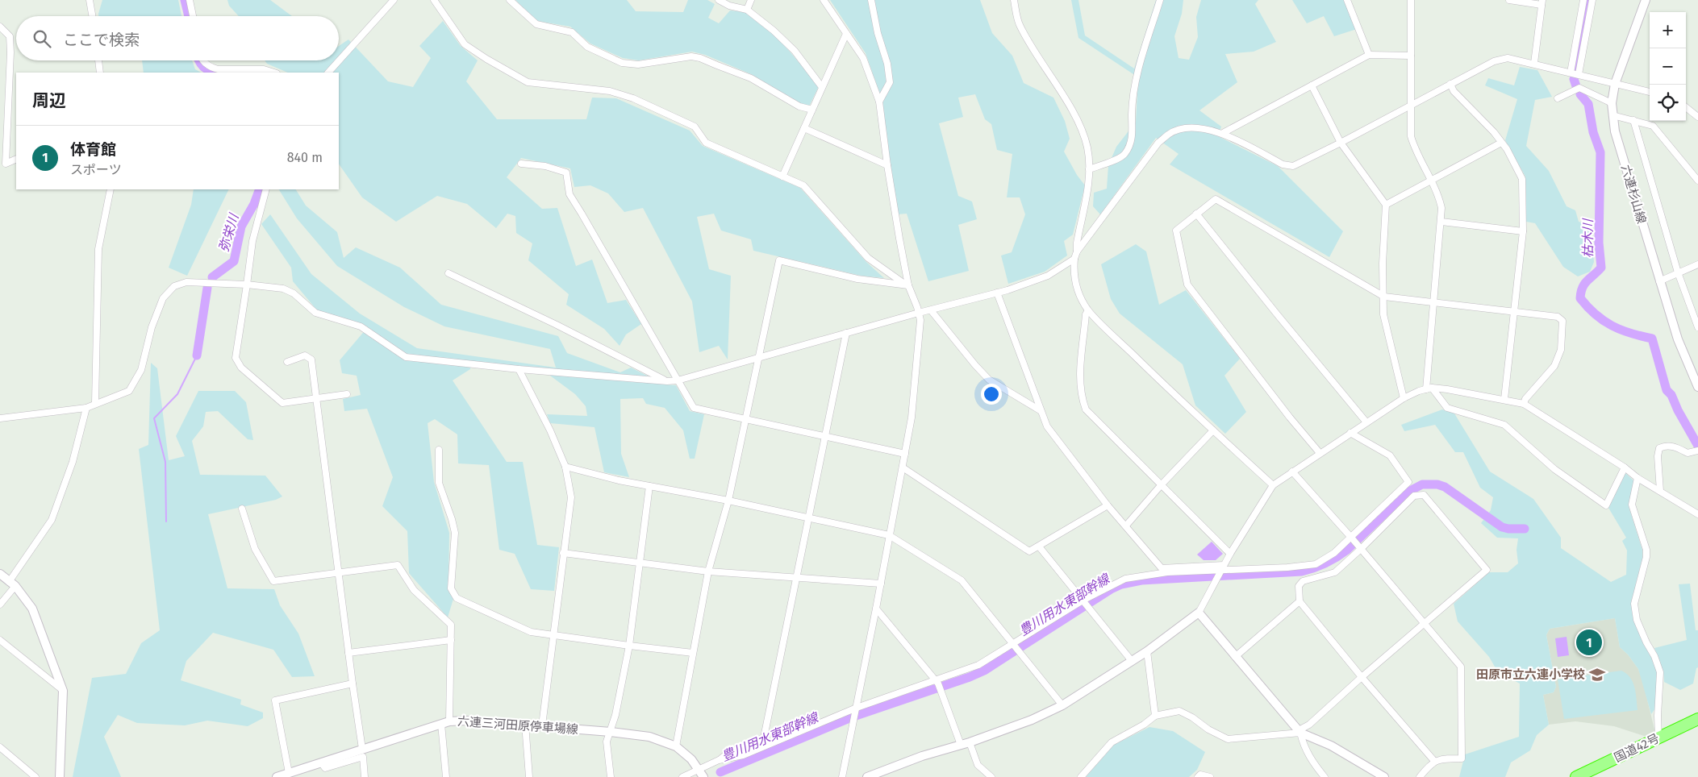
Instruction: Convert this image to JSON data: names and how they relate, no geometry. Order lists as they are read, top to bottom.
{
  "streets": {
    "highway": ["国道42号"],
    "main road": ["六連杉山線", "六連三河田原停車場線"]
  },
  "water": ["弥栄川", "枯木川", "豊川用水東部幹線"],
  "places": {
    "school or university": ["田原市立六連小学校"]
  },
  "page": {
    "map_buttons": ["+", "−"],
    "search": "ここで検索",
    "heading": "周辺",
    "list": [
      {
        "mark": "1",
        "name": "体育館",
        "note": "スポーツ",
        "value": "840 m"
      }
    ],
    "pins": "1"
  }
}
